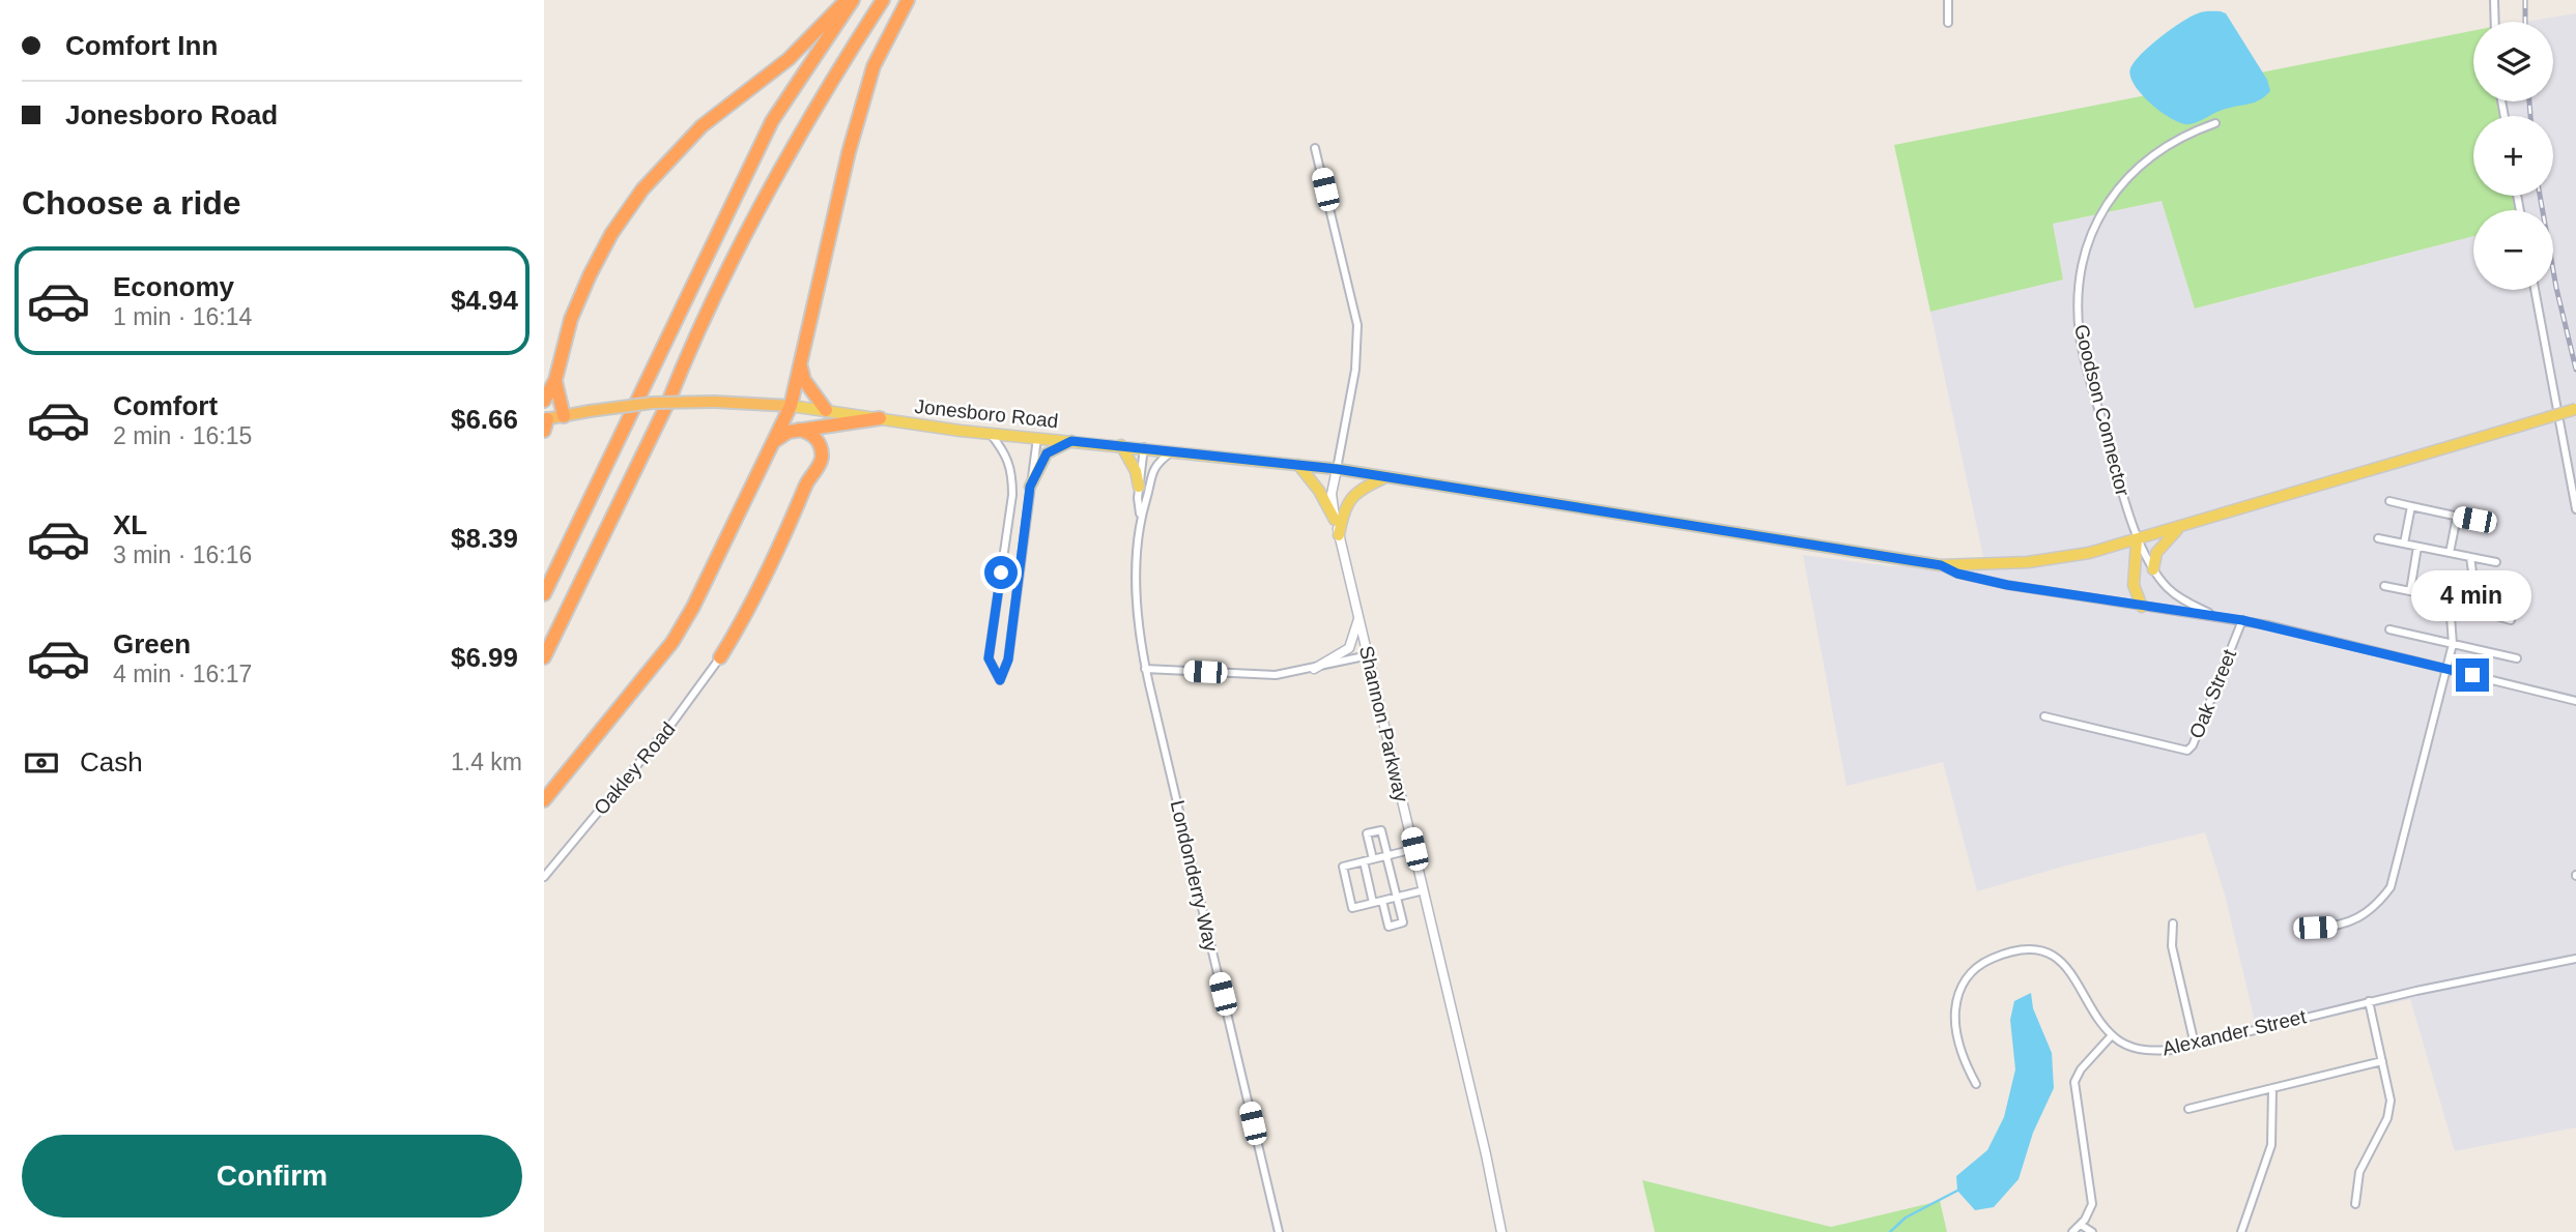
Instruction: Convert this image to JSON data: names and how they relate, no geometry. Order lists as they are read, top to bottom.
{
  "streets": {
    "highway": ["Jonesboro Road"],
    "street": [
      "Goodson Connector",
      "Oak Street",
      "Shannon Parkway",
      "Oakley Road",
      "Londonderry Way",
      "Alexander Street"
    ]
  },
  "crossings": [
    ["Goodson Connector", "Jonesboro Road"],
    ["Jonesboro Road", "Oak Street"],
    ["Jonesboro Road", "Shannon Parkway"],
    ["Jonesboro Road", "Londonderry Way"],
    ["Shannon Parkway", "Londonderry Way"]
  ],
  "page": {
    "banner": ["Comfort Inn", "Jonesboro Road"],
    "map_buttons": ["+", "−"],
    "heading": "Choose a ride",
    "list": [
      {
        "name": "Economy",
        "note": "1 min · 16:14",
        "value": "$4.94"
      },
      {
        "name": "Comfort",
        "note": "2 min · 16:15",
        "value": "$6.66"
      },
      {
        "name": "XL",
        "note": "3 min · 16:16",
        "value": "$8.39"
      },
      {
        "name": "Green",
        "note": "4 min · 16:17",
        "value": "$6.99"
      }
    ],
    "bubble": "4 min",
    "pay": ["Cash", "1.4 km"],
    "buttons": "Confirm"
  }
}
